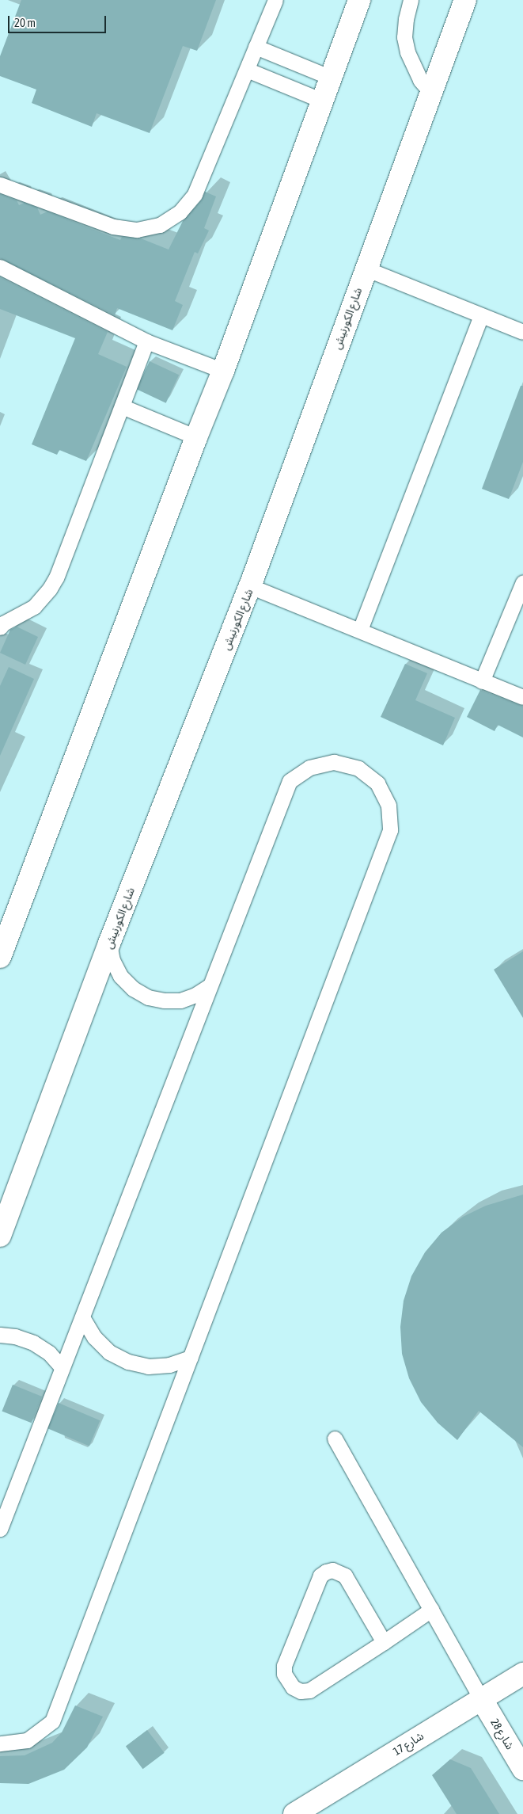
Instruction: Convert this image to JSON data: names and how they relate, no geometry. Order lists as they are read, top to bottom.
{
  "streets": {
    "street": ["شارع الكورنيش", "شارع 28", "شارع 17"]
  },
  "crossings": [
    ["شارع 28", "شارع 17"]
  ],
  "scale_bar": "20 m"
}
